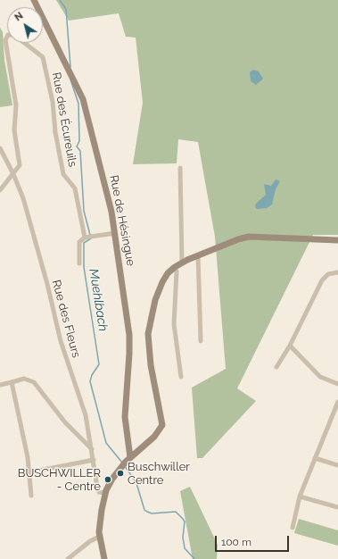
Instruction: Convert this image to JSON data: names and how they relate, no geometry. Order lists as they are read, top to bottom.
{
  "streets": {
    "street": ["Rue des Écureuils", "Rue de Hésingue", "Rue des Fleurs"]
  },
  "crossings": [
    ["Rue des Écureuils", "Rue des Fleurs"]
  ],
  "water": ["Muehlbach"],
  "places": ["Buschwiller Centre", "BUSCHWILLER - Centre"],
  "scale_bar": "100 m",
  "north": "top left"
}
